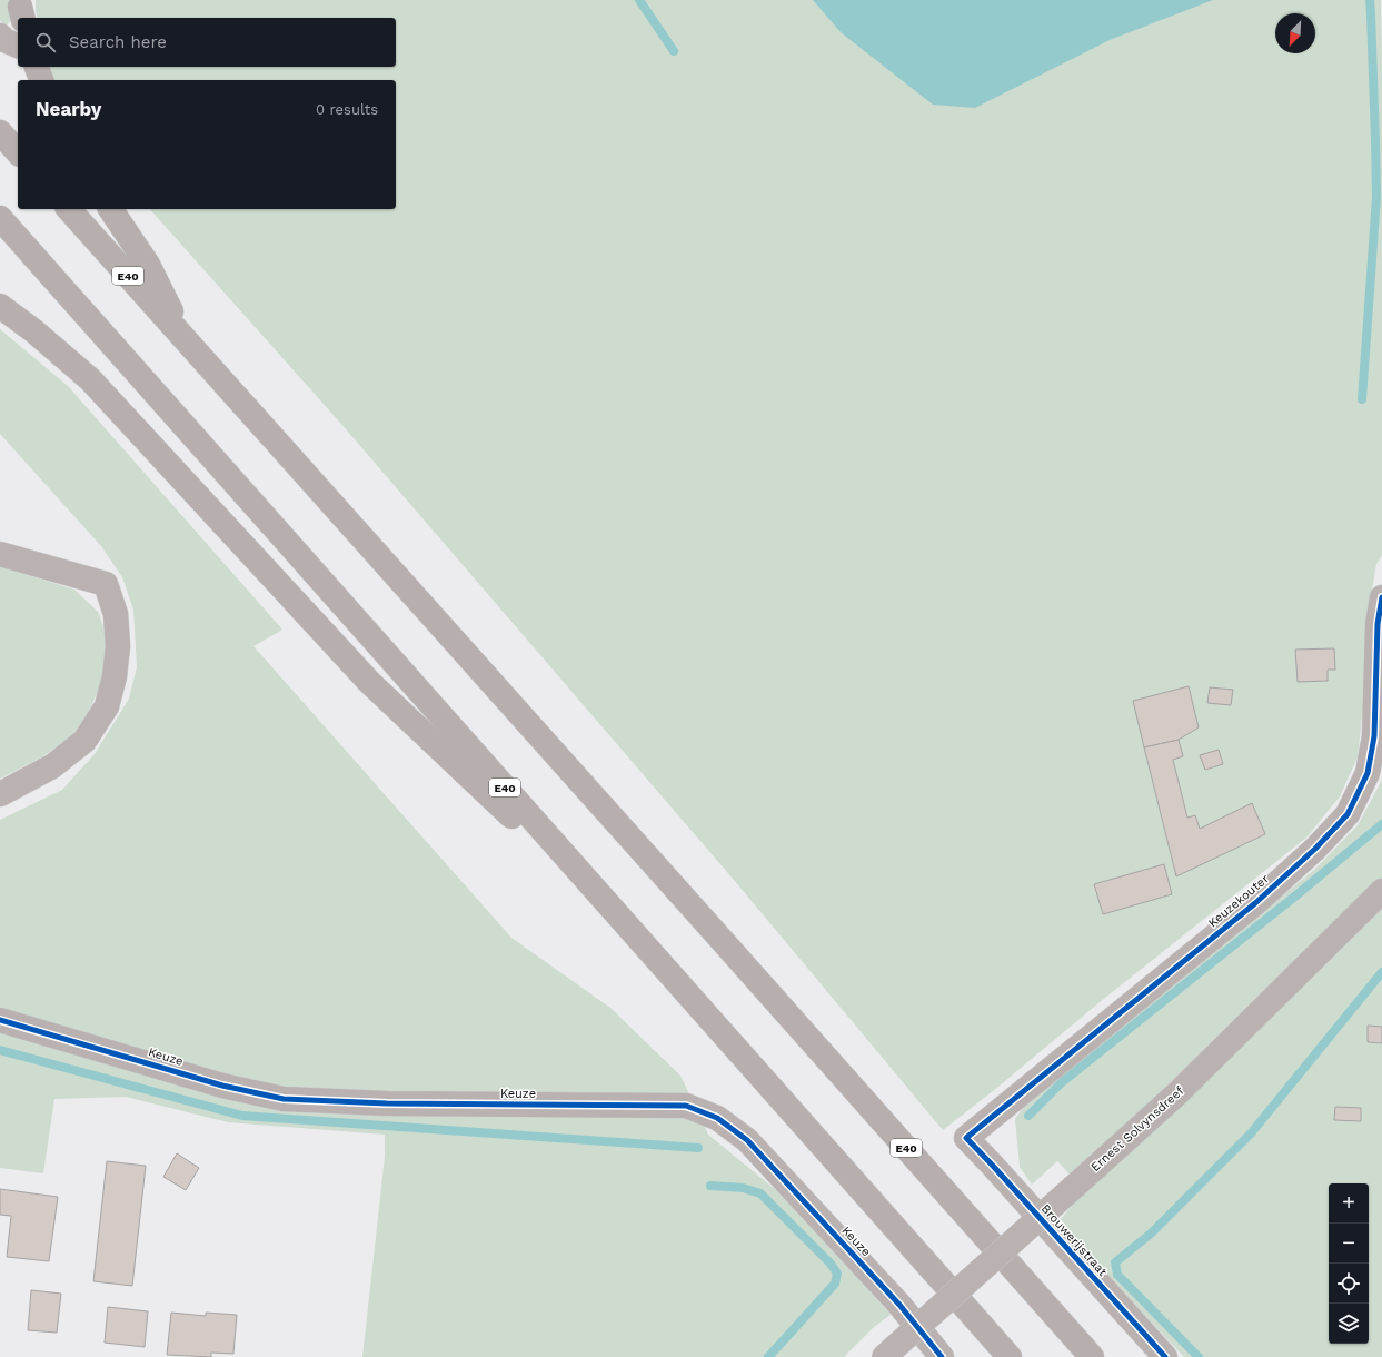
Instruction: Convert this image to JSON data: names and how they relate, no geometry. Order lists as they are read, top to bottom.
{
  "streets": {
    "highway": ["E40"],
    "street": [
      "Keuzekouter",
      "Keuze",
      "Ernest Solvynsdreef",
      "Brouwerijstraat"
    ]
  },
  "crossings": [
    ["Keuzekouter", "Brouwerijstraat"]
  ],
  "north": "bottom left",
  "page": {
    "search": "Search here",
    "heading": ["Nearby", "0 results"],
    "map_buttons": ["+", "−"]
  }
}
